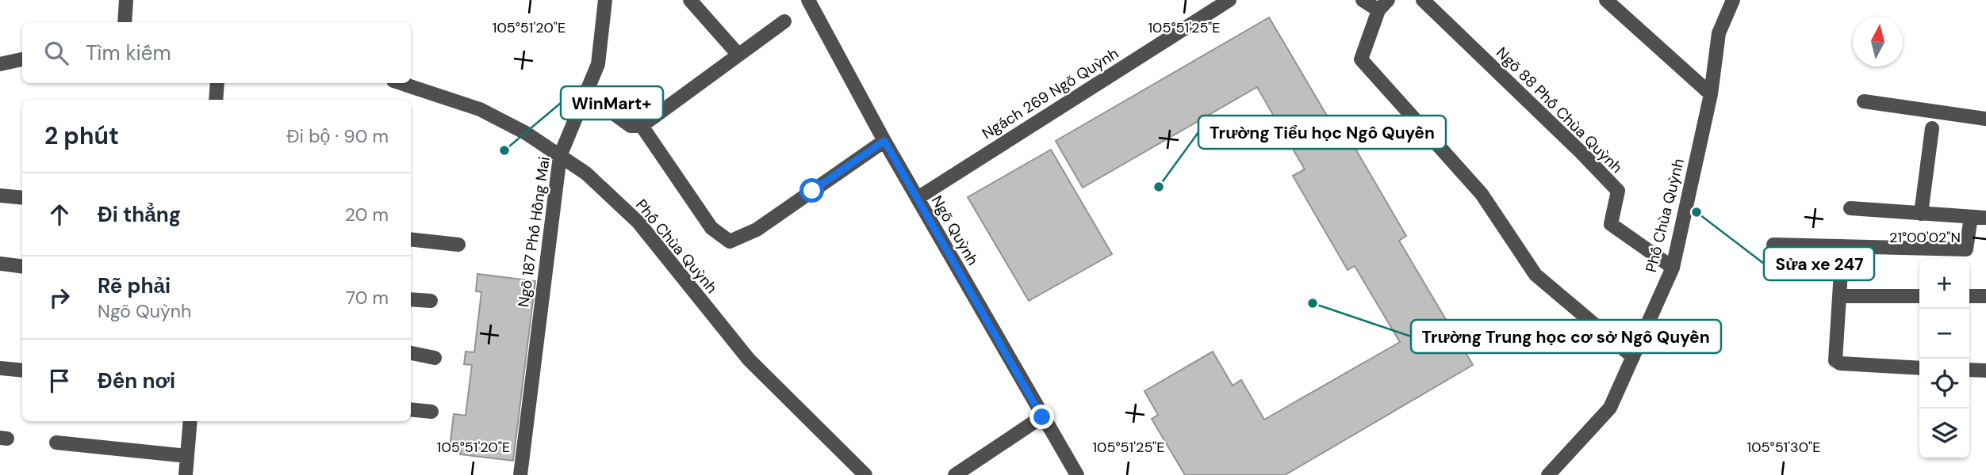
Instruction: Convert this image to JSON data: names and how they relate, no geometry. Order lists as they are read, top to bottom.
{
  "streets": {
    "street": [
      "Ngách 269 Ngõ Quỳnh",
      "Ngõ 88 Phố Chùa Quỳnh",
      "Phố Chùa Quỳnh",
      "Ngõ Quỳnh",
      "Ngõ 187 Phố Hồng Mai"
    ]
  },
  "crossings": [
    ["Ngách 269 Ngõ Quỳnh", "Ngõ Quỳnh"],
    ["Ngõ 88 Phố Chùa Quỳnh", "Phố Chùa Quỳnh"],
    ["Phố Chùa Quỳnh", "Ngõ 187 Phố Hồng Mai"]
  ],
  "places": [
    "WinMart+",
    "Trường Tiểu học Ngô Quyền",
    "Sửa xe 247",
    "Trường Trung học cơ sở Ngô Quyền"
  ],
  "north": "top",
  "page": {
    "search": "Tìm kiếm",
    "heading": ["2 phút", "Đi bộ · 90 m"],
    "list": [
      ["Đi thẳng", "20 m"],
      ["Rẽ phải", "Ngõ Quỳnh", "70 m"],
      "Đến nơi"
    ],
    "map_buttons": ["+", "−"]
  },
  "coordinates": [
    "105°51'20\"E",
    "105°51'25\"E",
    "21°00'02\"N",
    "105°51'30\"E"
  ]
}
